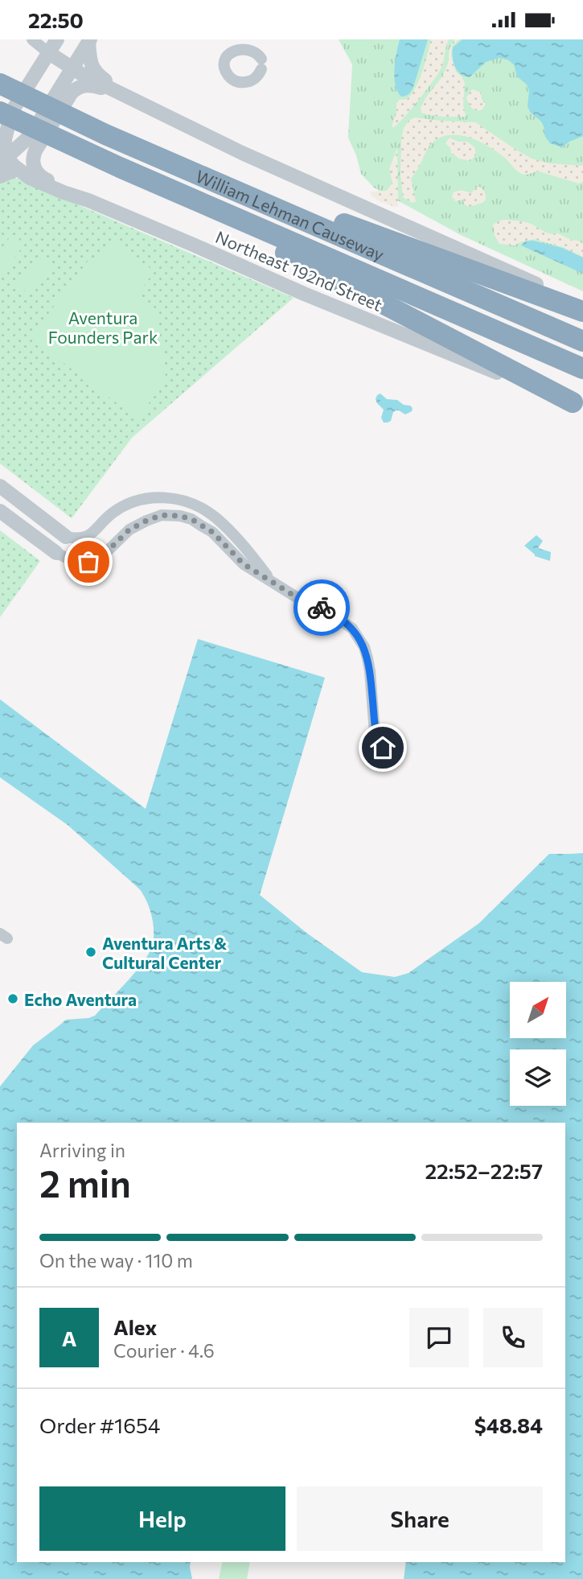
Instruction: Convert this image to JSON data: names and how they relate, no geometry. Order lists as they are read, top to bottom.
{
  "streets": {
    "highway": ["William Lehman Causeway"],
    "street": ["Northeast 192nd Street"]
  },
  "parks": ["Aventura Founders Park"],
  "places": ["Aventura Arts & Cultural Center", "Echo Aventura"],
  "north": "top right",
  "page": {
    "status": "22:50",
    "heading": ["2 min", "Arriving in", "22:52–22:57"],
    "panel": [
      "Alex",
      "Courier · 4.6",
      "Order #1654",
      "$48.84"
    ],
    "bar": "On the way · 110 m",
    "round": "A",
    "buttons": ["Help", "Share"]
  }
}
